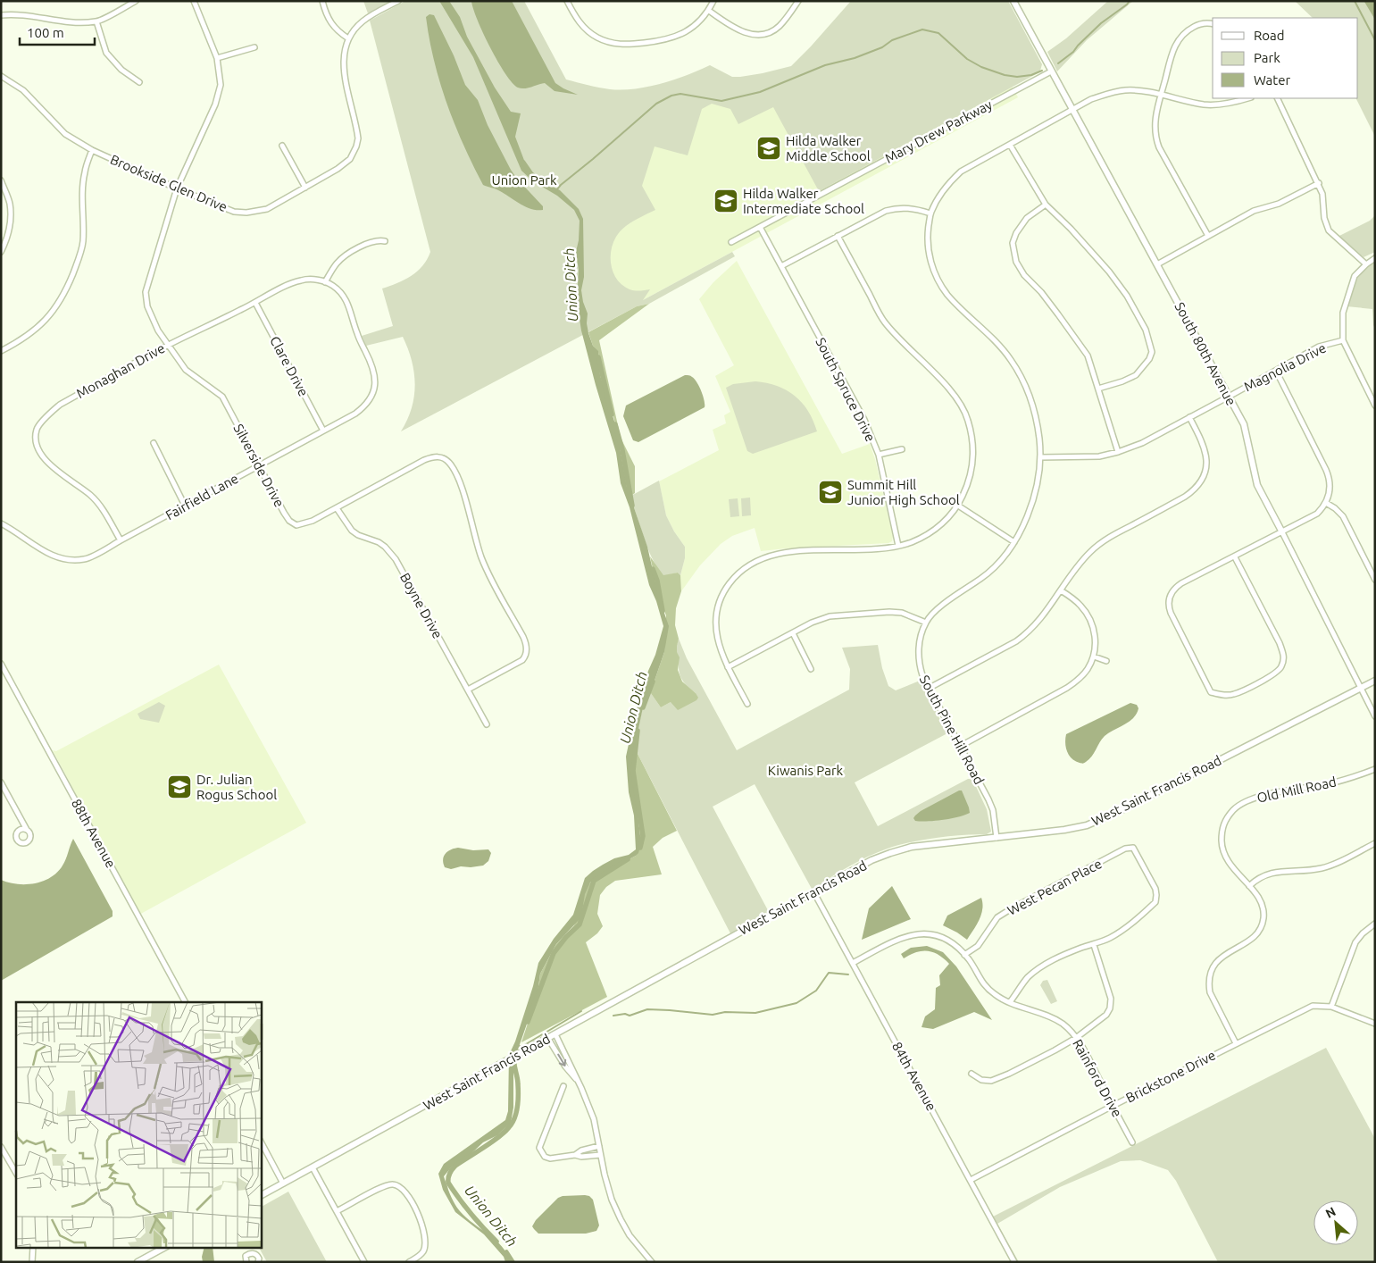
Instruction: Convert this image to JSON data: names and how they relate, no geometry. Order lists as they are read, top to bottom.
{
  "streets": {
    "street": [
      "Mary Drew Parkway",
      "Brookside Glen Drive",
      "South 80th Avenue",
      "Clare Drive",
      "Magnolia Drive",
      "Monaghan Drive",
      "South Spruce Drive",
      "Silverside Drive",
      "Fairfield Lane",
      "Boyne Drive",
      "South Pine Hill Road",
      "Old Mill Road",
      "West Saint Francis Road",
      "88th Avenue",
      "West Pecan Place",
      "84th Avenue",
      "Brickstone Drive",
      "Rainford Drive"
    ]
  },
  "crossings": [
    ["Mary Drew Parkway", "South 80th Avenue"],
    ["Mary Drew Parkway", "South Spruce Drive"],
    ["Brookside Glen Drive", "Silverside Drive"],
    ["South 80th Avenue", "Magnolia Drive"],
    ["South 80th Avenue", "South Pine Hill Road"],
    ["South 80th Avenue", "West Saint Francis Road"],
    ["Clare Drive", "Monaghan Drive"],
    ["Clare Drive", "Fairfield Lane"],
    ["Magnolia Drive", "South Pine Hill Road"],
    ["Monaghan Drive", "Silverside Drive"],
    ["Monaghan Drive", "Fairfield Lane"],
    ["Silverside Drive", "Fairfield Lane"],
    ["Silverside Drive", "Boyne Drive"],
    ["South Pine Hill Road", "West Saint Francis Road"],
    ["Old Mill Road", "Brickstone Drive"],
    ["West Saint Francis Road", "84th Avenue"],
    ["West Pecan Place", "Rainford Drive"],
    ["84th Avenue", "Brickstone Drive"],
    ["84th Avenue", "Rainford Drive"],
    ["Brickstone Drive", "Rainford Drive"]
  ],
  "water": ["Union Ditch"],
  "parks": ["Union Park", "Kiwanis Park"],
  "places": {
    "school or university": [
      "Hilda Walker Middle School",
      "Hilda Walker Intermediate School",
      "Summit Hill Junior High School",
      "Dr. Julian Rogus School"
    ]
  },
  "legend": ["Road", "Park", "Water"],
  "scale_bar": "100 m",
  "north": "top left"
}
